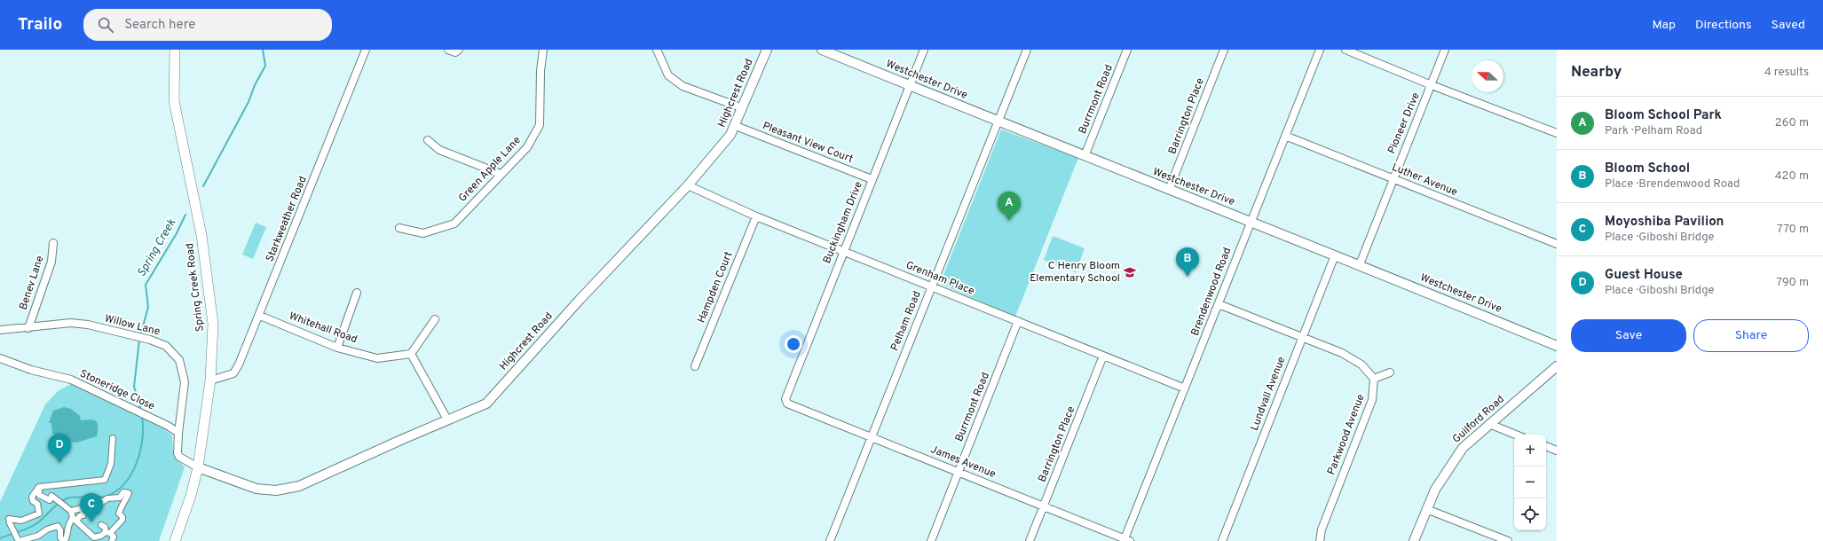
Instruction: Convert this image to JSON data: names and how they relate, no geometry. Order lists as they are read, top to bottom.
{
  "streets": {
    "main road": ["Spring Creek Road"],
    "street": [
      "Westchester Drive",
      "Highcrest Road",
      "Burrmont Road",
      "Barrington Place",
      "Pioneer Drive",
      "Pleasant View Court",
      "Green Apple Lane",
      "Luther Avenue",
      "Starkweather Road",
      "Buckingham Drive",
      "Grenham Place",
      "Benev Lane",
      "Hampden Court",
      "Brendenwood Road",
      "Pelham Road",
      "Willow Lane",
      "Whitehall Road",
      "Stoneridge Close",
      "Lundvall Avenue",
      "Guilford Road",
      "Parkwood Avenue",
      "James Avenue"
    ]
  },
  "crossings": [
    ["Westchester Drive", "Burrmont Road"],
    ["Westchester Drive", "Barrington Place"],
    ["Westchester Drive", "Pioneer Drive"],
    ["Westchester Drive", "Buckingham Drive"],
    ["Westchester Drive", "Brendenwood Road"],
    ["Westchester Drive", "Pelham Road"],
    ["Westchester Drive", "Lundvall Avenue"],
    ["Highcrest Road", "Pleasant View Court"],
    ["Highcrest Road", "Grenham Place"],
    ["Highcrest Road", "Spring Creek Road"],
    ["Burrmont Road", "Grenham Place"],
    ["Burrmont Road", "James Avenue"],
    ["Barrington Place", "Grenham Place"],
    ["Barrington Place", "James Avenue"],
    ["Pioneer Drive", "Luther Avenue"],
    ["Pleasant View Court", "Buckingham Drive"],
    ["Luther Avenue", "Brendenwood Road"],
    ["Starkweather Road", "Spring Creek Road"],
    ["Starkweather Road", "Whitehall Road"],
    ["Buckingham Drive", "Grenham Place"],
    ["Buckingham Drive", "James Avenue"],
    ["Grenham Place", "Hampden Court"],
    ["Grenham Place", "Brendenwood Road"],
    ["Grenham Place", "Pelham Road"],
    ["Benev Lane", "Willow Lane"],
    ["Brendenwood Road", "James Avenue"],
    ["Pelham Road", "James Avenue"],
    ["Willow Lane", "Stoneridge Close"]
  ],
  "water": ["Spring Creek"],
  "places": {
    "school or university": ["C Henry Bloom Elementary School"]
  },
  "north": "left",
  "page": {
    "header": "Trailo",
    "search": "Search here",
    "nav": ["Map", "Directions", "Saved"],
    "heading": ["Nearby", "4 results"],
    "list": [
      {
        "mark": "A",
        "name": "Bloom School Park",
        "note": "Park · Pelham Road",
        "value": "260 m"
      },
      {
        "mark": "B",
        "name": "Bloom School",
        "note": "Place · Brendenwood Road",
        "value": "420 m"
      },
      {
        "mark": "C",
        "name": "Moyoshiba Pavilion",
        "note": "Place · Giboshi Bridge",
        "value": "770 m"
      },
      {
        "mark": "D",
        "name": "Guest House",
        "note": "Place · Giboshi Bridge",
        "value": "790 m"
      }
    ],
    "pins": [
      "A",
      "B",
      "D",
      "C"
    ],
    "buttons": ["Save", "Share"],
    "map_buttons": ["+", "−"]
  }
}
